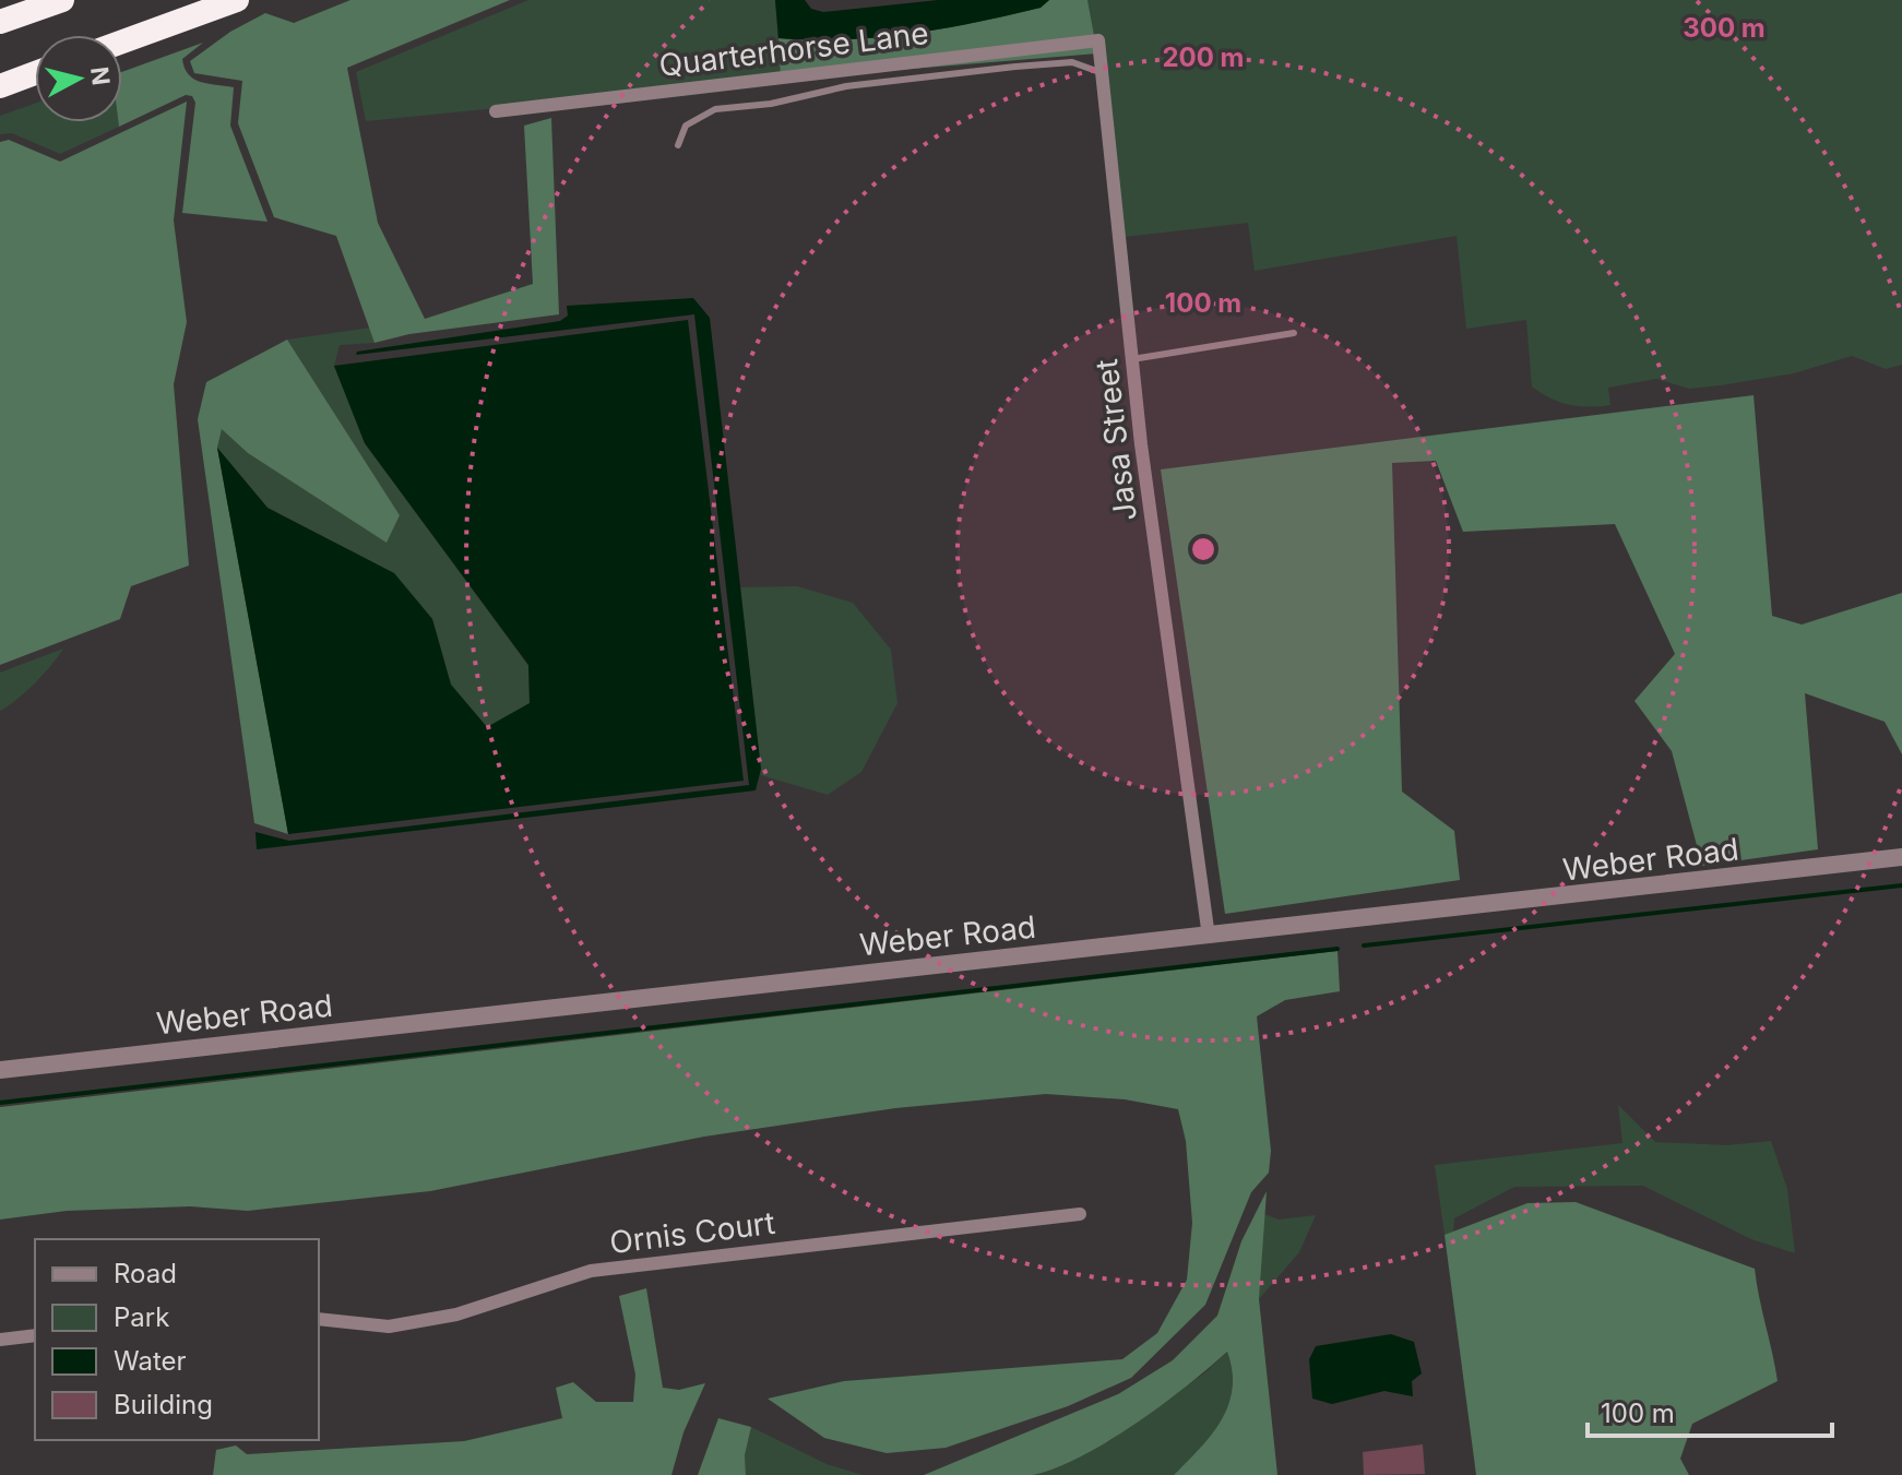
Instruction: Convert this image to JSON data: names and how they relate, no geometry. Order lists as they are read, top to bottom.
{
  "streets": {
    "street": [
      "Quarterhorse Lane",
      "Jasa Street",
      "Weber Road",
      "Ornis Court"
    ]
  },
  "crossings": [
    ["Quarterhorse Lane", "Jasa Street"],
    ["Jasa Street", "Weber Road"]
  ],
  "legend": [
    "Road",
    "Park",
    "Water",
    "Building"
  ],
  "scale_bar": "100 m",
  "north": "right",
  "rings": ["300 m", "200 m", "100 m"]
}
